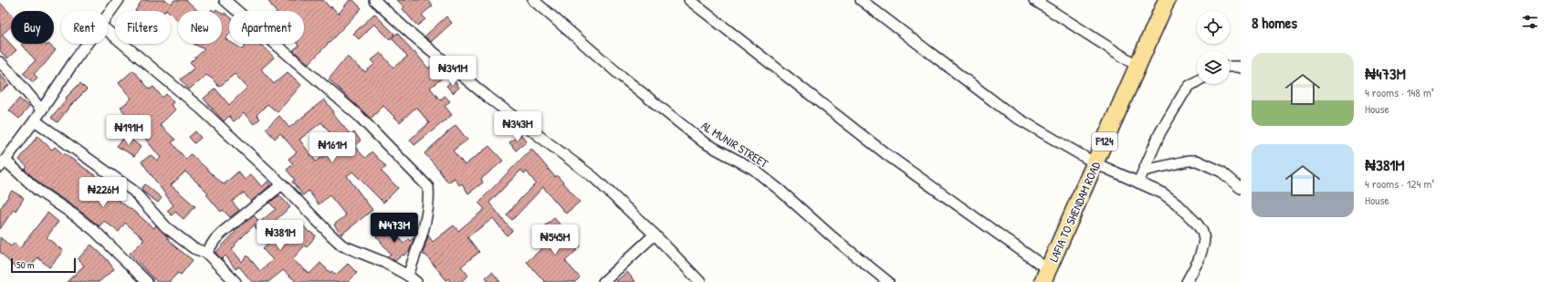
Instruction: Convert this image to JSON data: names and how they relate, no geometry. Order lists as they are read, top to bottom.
{
  "streets": {
    "main road": ["F124", "LAFIA TO SHENDAM ROAD"],
    "street": ["AL MUNIR STREET"]
  },
  "scale_bar": "50 m",
  "page": {
    "heading": "8 homes",
    "chip": [
      "Buy",
      "Rent",
      "Filters",
      "New",
      "Apartment"
    ],
    "list": [
      {
        "name": "₦473M",
        "note": "4 rooms · 148 m² · House"
      },
      {
        "name": "₦381M",
        "note": "4 rooms · 124 m² · House"
      }
    ],
    "price": [
      "₦341M",
      "₦343M",
      "₦191M",
      "₦161M",
      "₦226M",
      "₦473M",
      "₦381M",
      "₦545M"
    ],
    "scale": "50 m"
  }
}
